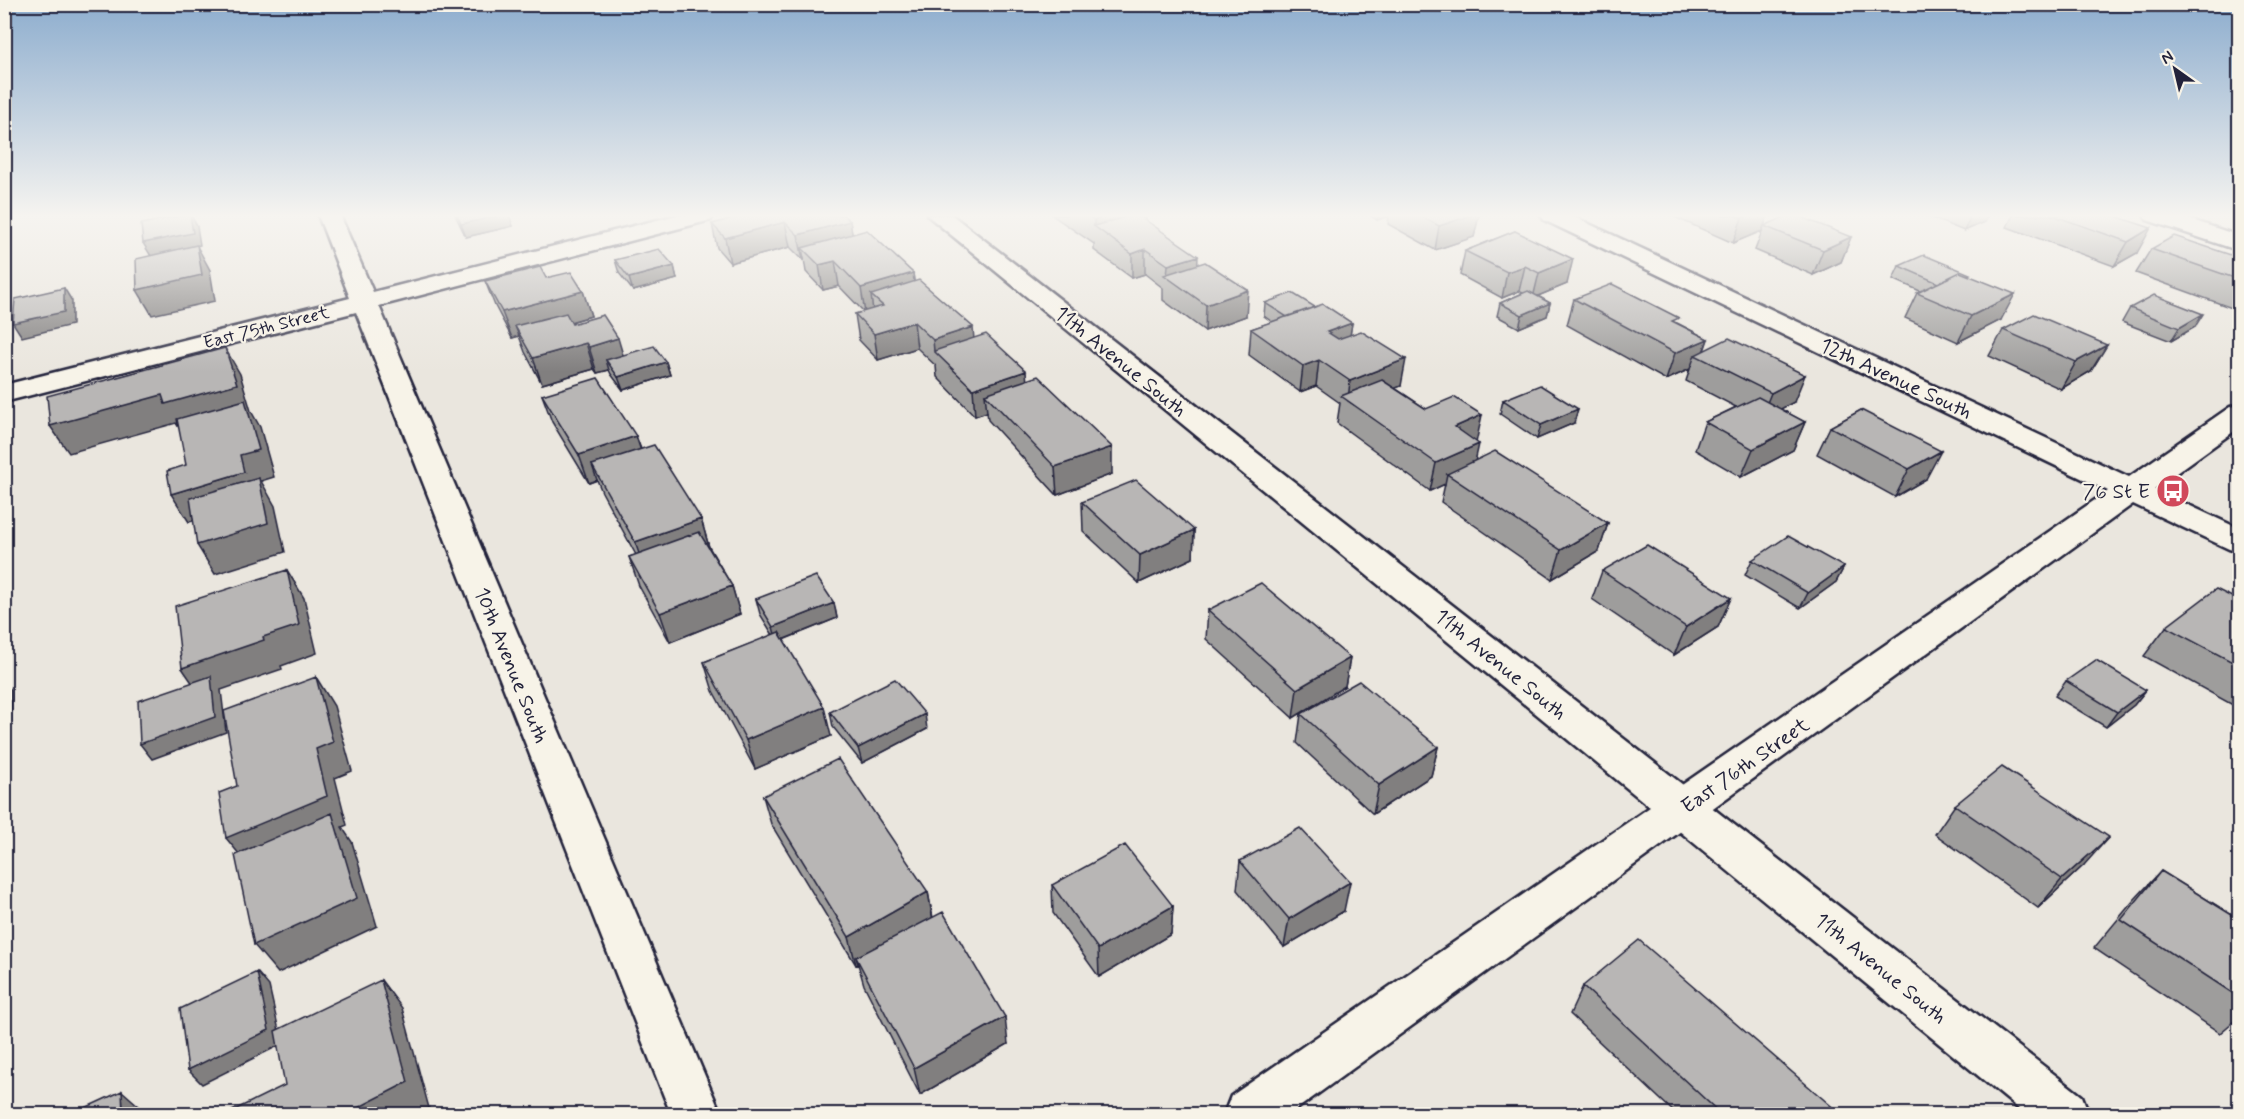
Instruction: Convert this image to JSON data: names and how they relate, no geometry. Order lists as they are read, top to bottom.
{
  "streets": {
    "street": [
      "East 75th Street",
      "11th Avenue South",
      "12th Avenue South",
      "10th Avenue South",
      "East 76th Street"
    ]
  },
  "crossings": [
    ["East 75th Street", "10th Avenue South"],
    ["11th Avenue South", "East 76th Street"],
    ["12th Avenue South", "East 76th Street"]
  ],
  "places": {
    "bus stop": ["76 St E"]
  },
  "north": "top left"
}
